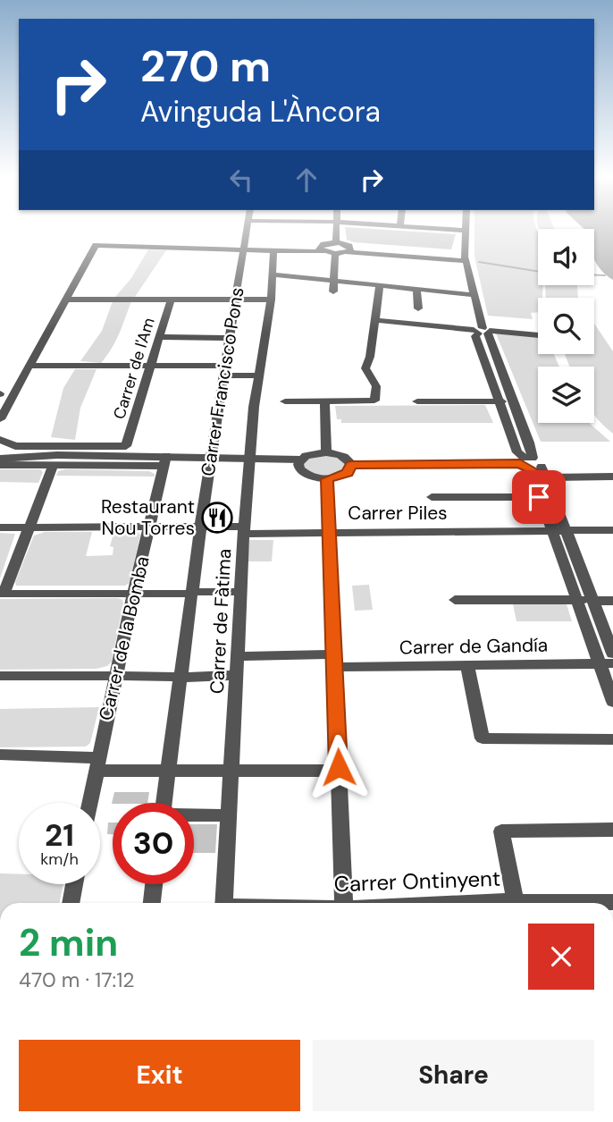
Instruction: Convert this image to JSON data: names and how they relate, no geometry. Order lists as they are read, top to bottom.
{
  "streets": {
    "street": [
      "Carrer de l'Am",
      "Carrer Francisco Pons",
      "Carrer Piles",
      "Carrer de Fàtima",
      "Carrer de la Bomba",
      "Carrer de Gandía",
      "Carrer Ontinyent"
    ]
  },
  "crossings": [
    ["Carrer Francisco Pons", "Carrer Piles"],
    ["Carrer Piles", "Carrer de Fàtima"],
    ["Carrer Piles", "Carrer de la Bomba"],
    ["Carrer de Fàtima", "Carrer de Gandía"]
  ],
  "places": {
    "restaurant": ["Restaurant Nou Torres"]
  },
  "page": {
    "turn": ["270 m", "Avinguda L'Àncora"],
    "speed": "21 km/h",
    "limit": "30",
    "heading": ["2 min", "470 m · 17:12"],
    "buttons": ["Exit", "Share"]
  }
}
